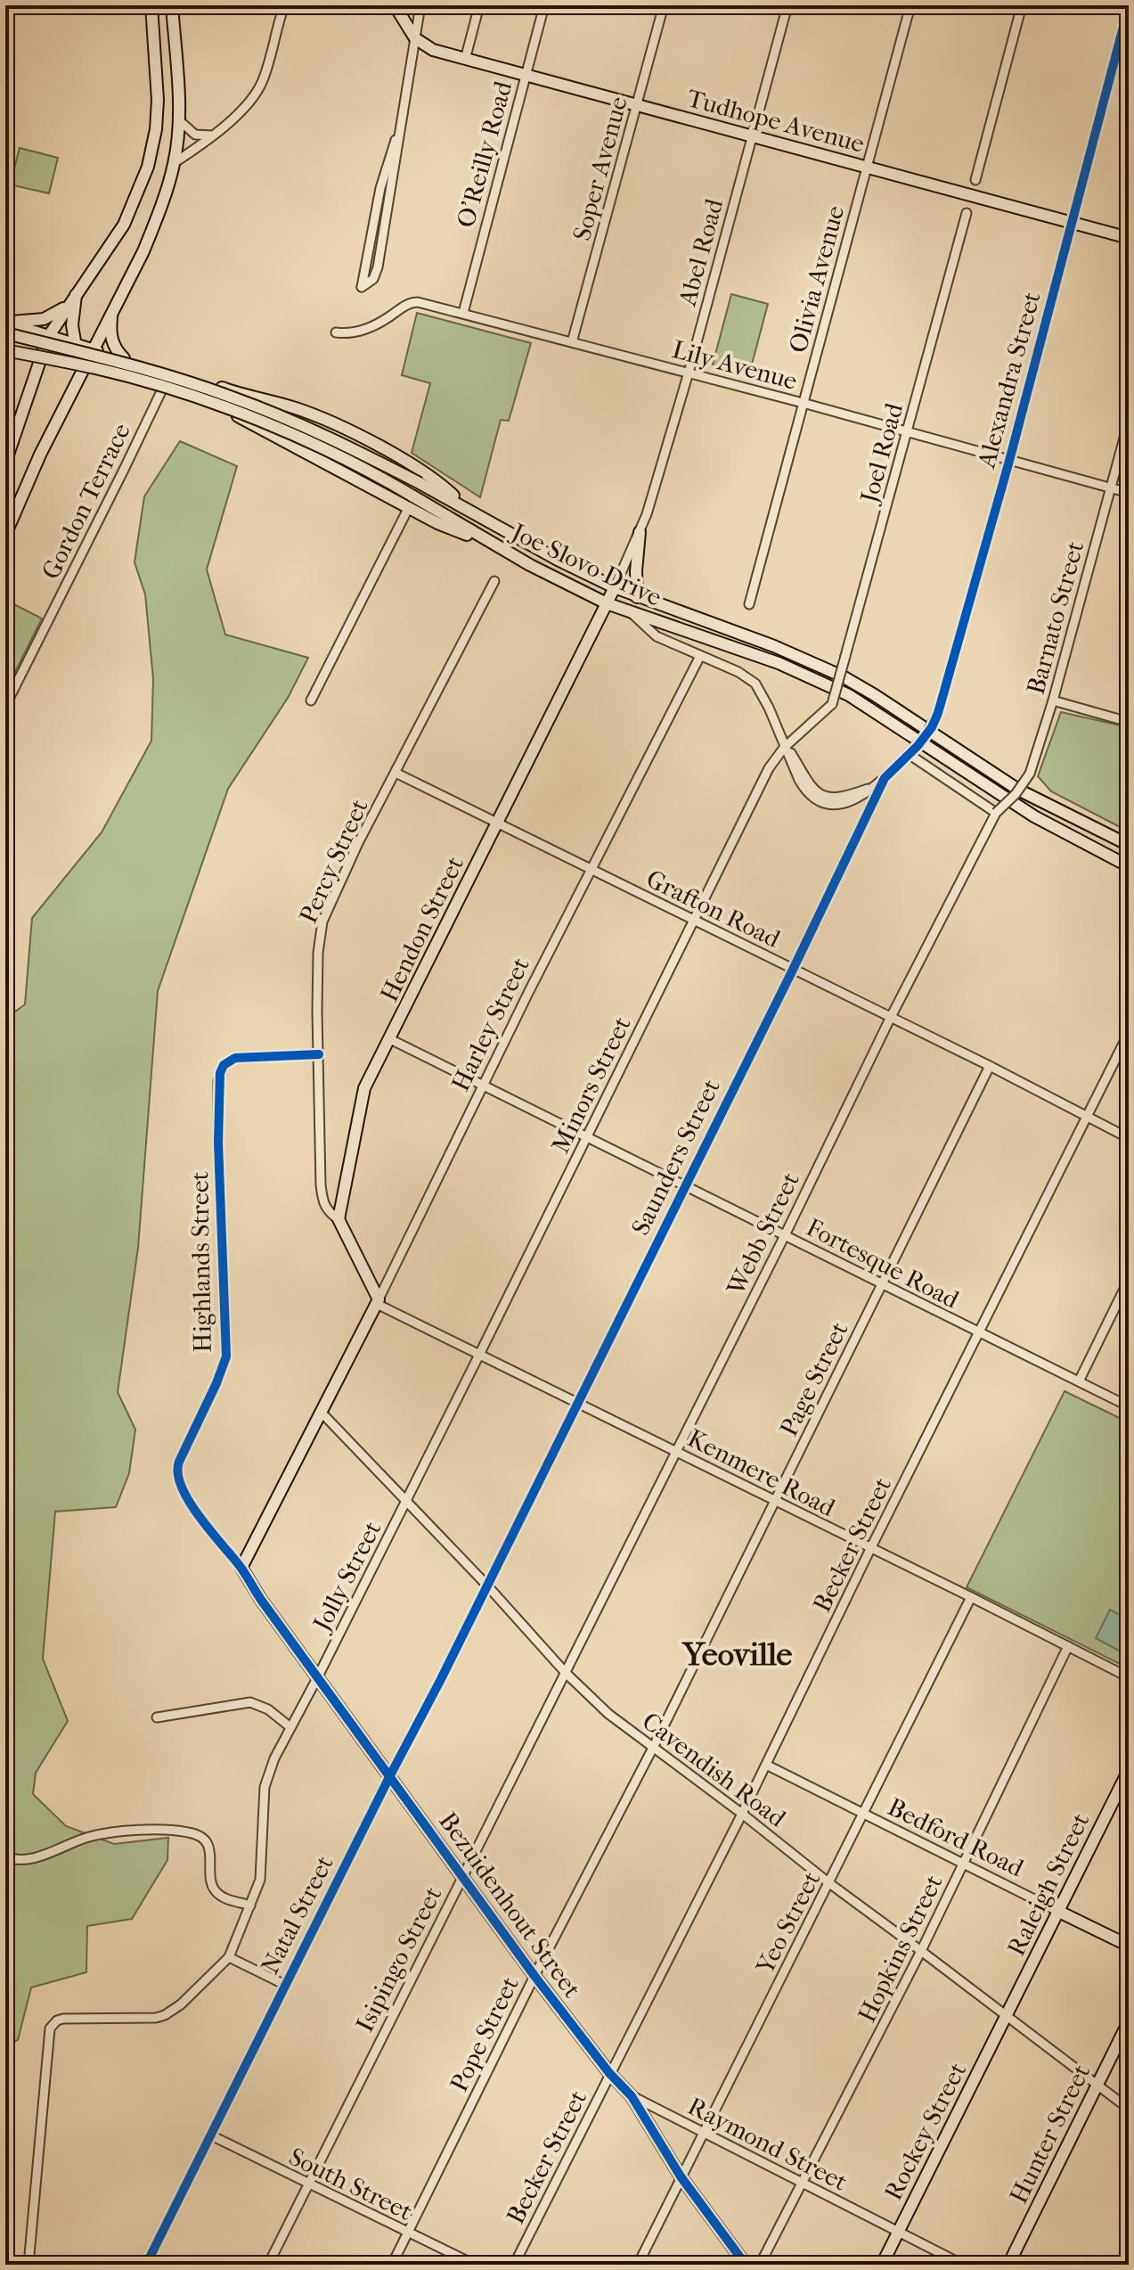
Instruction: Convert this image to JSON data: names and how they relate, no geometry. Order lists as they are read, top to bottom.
{
  "streets": {
    "main road": [
      "Tudhope Avenue",
      "Joe Slovo Drive",
      "Hendon Street",
      "Harley Street",
      "Bedford Road",
      "Raleigh Street",
      "Bezuidenhout Street",
      "Rockey Street",
      "Hunter Street"
    ],
    "street": [
      "O'Reilly Road",
      "Soper Avenue",
      "Abel Road",
      "Olivia Avenue",
      "Lily Avenue",
      "Alexandra Street",
      "Joel Road",
      "Gordon Terrace",
      "Barnato Street",
      "Percy Street",
      "Grafton Road",
      "Minors Street",
      "Saunders Street",
      "Webb Street",
      "Highlands Street",
      "Fortesque Road",
      "Page Street",
      "Kenmere Road",
      "Becker Street",
      "Jolly Street",
      "Cavendish Road",
      "Natal Street",
      "Yeo Street",
      "Hopkins Street",
      "Isipingo Street",
      "Pope Street",
      "Raymond Street",
      "South Street"
    ]
  },
  "crossings": [
    ["Tudhope Avenue", "O'Reilly Road"],
    ["Tudhope Avenue", "Soper Avenue"],
    ["Tudhope Avenue", "Abel Road"],
    ["Tudhope Avenue", "Olivia Avenue"],
    ["Tudhope Avenue", "Alexandra Street"],
    ["O'Reilly Road", "Lily Avenue"],
    ["Soper Avenue", "Lily Avenue"],
    ["Abel Road", "Lily Avenue"],
    ["Abel Road", "Joe Slovo Drive"],
    ["Abel Road", "Hendon Street"],
    ["Olivia Avenue", "Lily Avenue"],
    ["Lily Avenue", "Alexandra Street"],
    ["Lily Avenue", "Joel Road"],
    ["Lily Avenue", "Barnato Street"],
    ["Alexandra Street", "Saunders Street"],
    ["Joel Road", "Minors Street"],
    ["Joe Slovo Drive", "Hendon Street"],
    ["Barnato Street", "Webb Street"],
    ["Percy Street", "Grafton Road"],
    ["Percy Street", "Hendon Street"],
    ["Percy Street", "Highlands Street"],
    ["Grafton Road", "Hendon Street"],
    ["Grafton Road", "Harley Street"],
    ["Grafton Road", "Minors Street"],
    ["Grafton Road", "Saunders Street"],
    ["Grafton Road", "Webb Street"],
    ["Grafton Road", "Page Street"],
    ["Grafton Road", "Becker Street"],
    ["Hendon Street", "Fortesque Road"],
    ["Harley Street", "Highlands Street"],
    ["Harley Street", "Fortesque Road"],
    ["Harley Street", "Kenmere Road"],
    ["Harley Street", "Cavendish Road"],
    ["Harley Street", "Bezuidenhout Street"],
    ["Minors Street", "Fortesque Road"],
    ["Minors Street", "Kenmere Road"],
    ["Minors Street", "Jolly Street"],
    ["Minors Street", "Cavendish Road"],
    ["Saunders Street", "Fortesque Road"],
    ["Saunders Street", "Kenmere Road"],
    ["Saunders Street", "Cavendish Road"],
    ["Saunders Street", "Natal Street"],
    ["Webb Street", "Fortesque Road"],
    ["Webb Street", "Kenmere Road"],
    ["Webb Street", "Cavendish Road"],
    ["Webb Street", "Isipingo Street"],
    ["Highlands Street", "Bezuidenhout Street"],
    ["Fortesque Road", "Page Street"],
    ["Fortesque Road", "Becker Street"],
    ["Page Street", "Kenmere Road"],
    ["Page Street", "Cavendish Road"],
    ["Page Street", "Pope Street"],
    ["Kenmere Road", "Becker Street"],
    ["Kenmere Road", "Yeo Street"],
    ["Kenmere Road", "Hopkins Street"],
    ["Becker Street", "Cavendish Road"],
    ["Becker Street", "Bedford Road"],
    ["Becker Street", "Bezuidenhout Street"],
    ["Jolly Street", "Cavendish Road"],
    ["Jolly Street", "Bezuidenhout Street"],
    ["Cavendish Road", "Raleigh Street"],
    ["Cavendish Road", "Natal Street"],
    ["Cavendish Road", "Yeo Street"],
    ["Cavendish Road", "Hopkins Street"],
    ["Cavendish Road", "Isipingo Street"],
    ["Cavendish Road", "Pope Street"],
    ["Cavendish Road", "Rockey Street"],
    ["Cavendish Road", "Hunter Street"],
    ["Bedford Road", "Raleigh Street"],
    ["Bedford Road", "Yeo Street"],
    ["Bedford Road", "Hopkins Street"],
    ["Raleigh Street", "Rockey Street"],
    ["Bezuidenhout Street", "Natal Street"],
    ["Bezuidenhout Street", "Yeo Street"],
    ["Bezuidenhout Street", "Isipingo Street"],
    ["Bezuidenhout Street", "Pope Street"],
    ["Bezuidenhout Street", "Raymond Street"],
    ["Natal Street", "South Street"],
    ["Yeo Street", "Raymond Street"],
    ["Hopkins Street", "Raymond Street"],
    ["Isipingo Street", "South Street"],
    ["Pope Street", "South Street"],
    ["Rockey Street", "Raymond Street"]
  ],
  "districts": ["Yeoville"]
}
